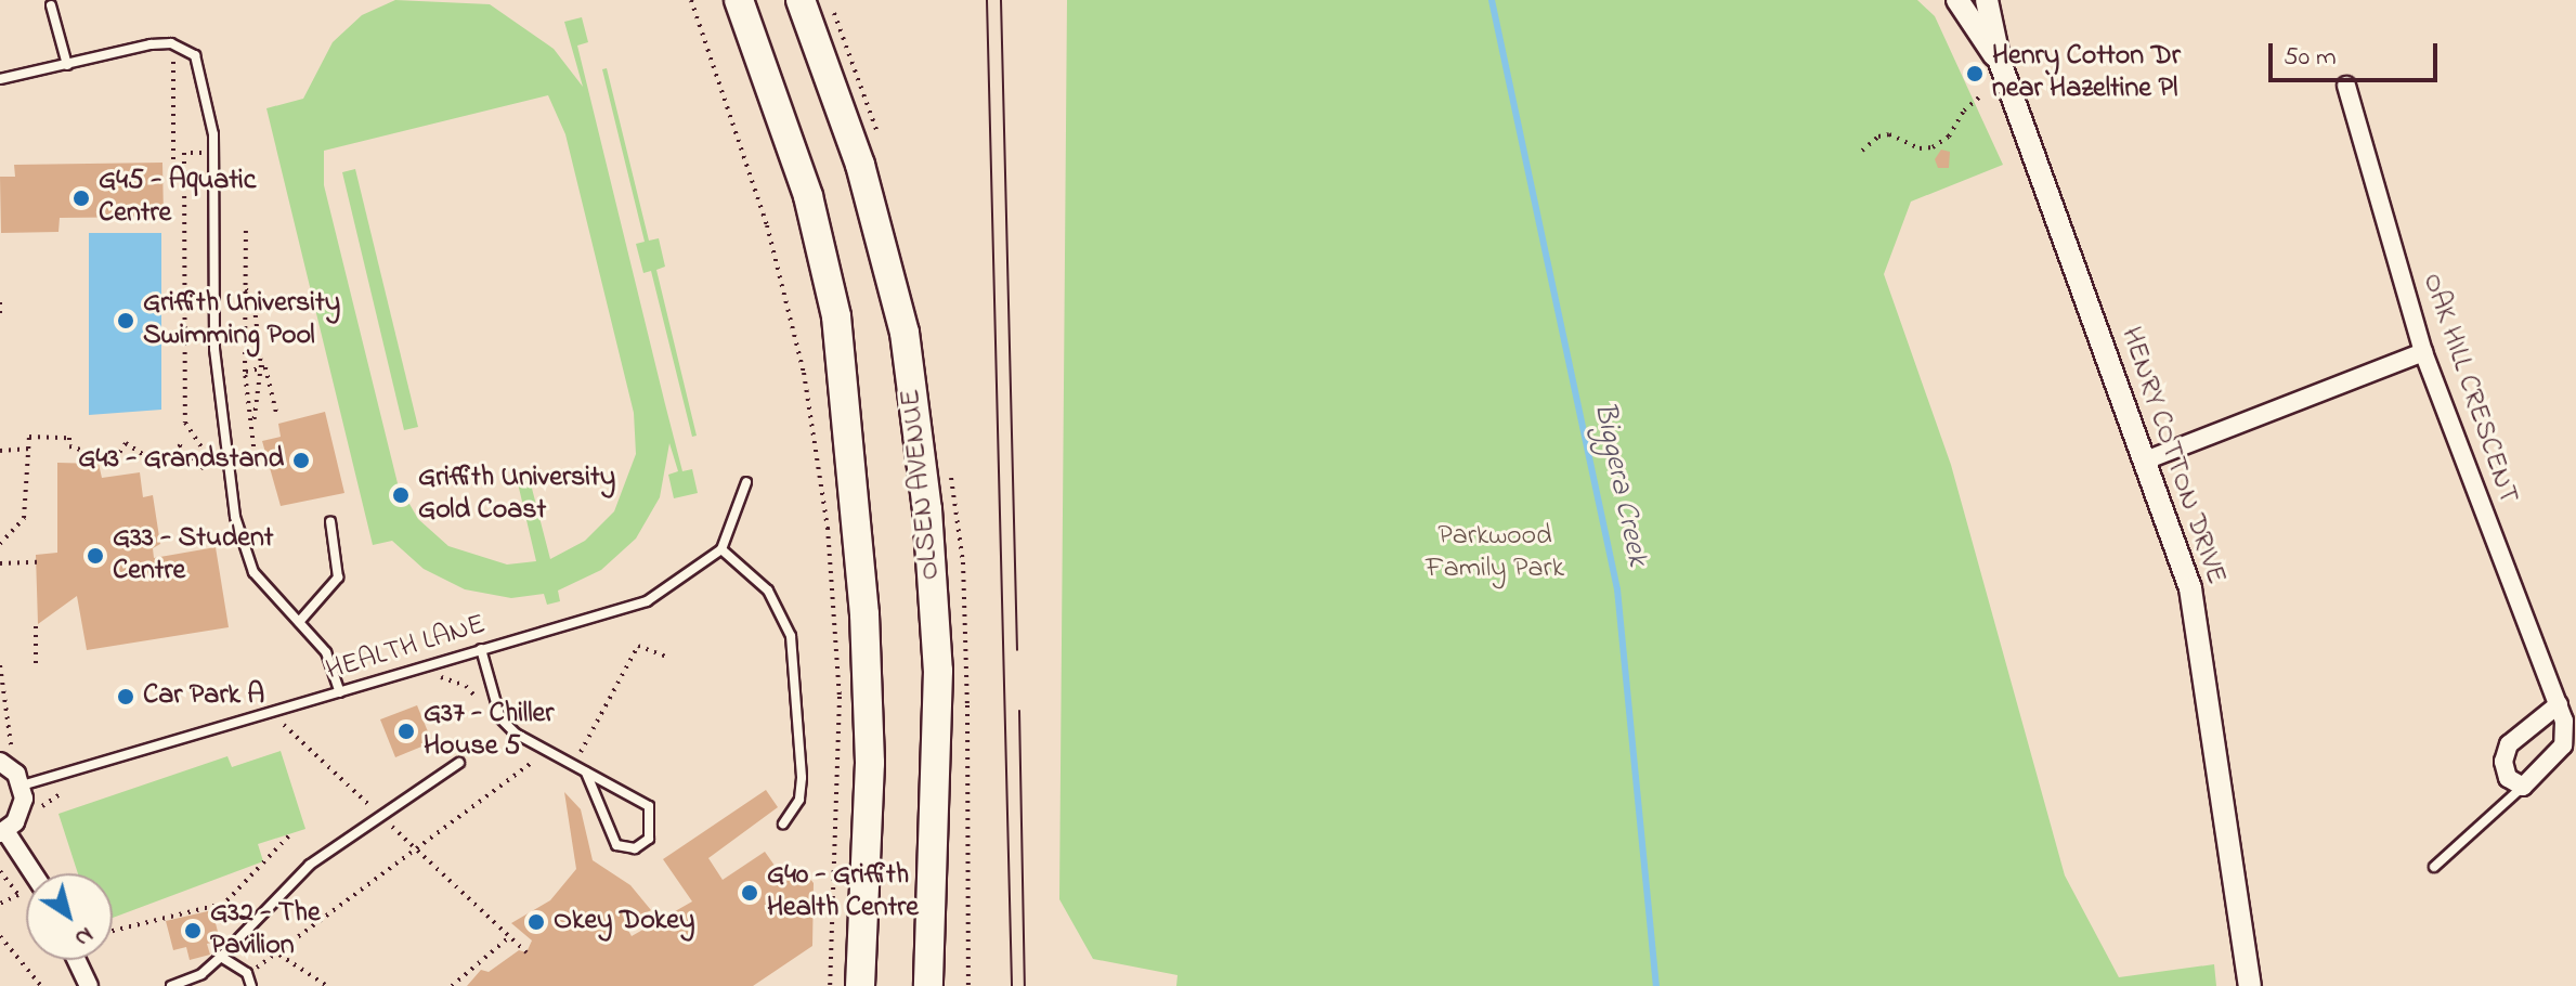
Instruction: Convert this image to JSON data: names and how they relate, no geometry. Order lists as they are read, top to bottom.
{
  "streets": {
    "main road": ["OLSEN AVENUE"],
    "street": ["OAK HILL CRESCENT", "HENRY COTTON DRIVE"],
    "lane": ["HEALTH LANE"]
  },
  "water": ["Biggera Creek"],
  "parks": ["Parkwood Family Park"],
  "places": [
    "Henry Cotton Dr near Hazeltine Pl",
    "G45 - Aquatic Centre",
    "Griffith University Swimming Pool",
    "G43 - Grandstand",
    "Griffith University Gold Coast",
    "G33 - Student Centre",
    "Car Park A",
    "G37 - Chiller House 5",
    "G40 - Griffith Health Centre",
    "Okey Dokey",
    "G32 - The Pavilion"
  ],
  "scale_bar": "50 m",
  "north": "bottom right"
}
